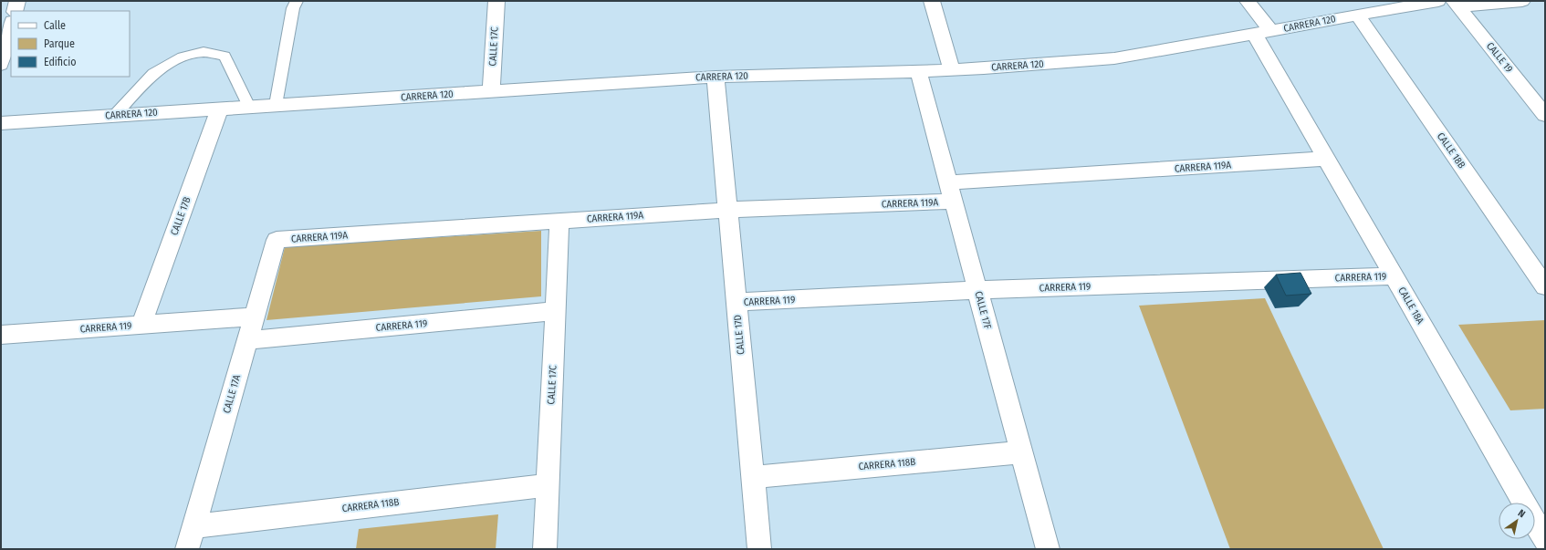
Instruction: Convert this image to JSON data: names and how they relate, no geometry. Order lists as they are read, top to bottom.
{
  "streets": {
    "street": [
      "CARRERA 120",
      "CALLE 17C",
      "CALLE 19",
      "CALLE 18B",
      "CARRERA 119A",
      "CALLE 17B",
      "CARRERA 119",
      "CALLE 18A",
      "CALLE 17F",
      "CALLE 17D",
      "CALLE 17A",
      "CARRERA 118B"
    ]
  },
  "crossings": [
    ["CARRERA 120", "CALLE 17C"],
    ["CARRERA 120", "CALLE 18B"],
    ["CARRERA 120", "CALLE 17B"],
    ["CARRERA 120", "CALLE 18A"],
    ["CARRERA 120", "CALLE 17F"],
    ["CARRERA 120", "CALLE 17D"],
    ["CALLE 17C", "CARRERA 119A"],
    ["CALLE 17C", "CARRERA 119"],
    ["CALLE 17C", "CARRERA 118B"],
    ["CARRERA 119A", "CALLE 18A"],
    ["CARRERA 119A", "CALLE 17F"],
    ["CARRERA 119A", "CALLE 17D"],
    ["CARRERA 119A", "CALLE 17A"],
    ["CALLE 17B", "CARRERA 119"],
    ["CARRERA 119", "CALLE 18A"],
    ["CARRERA 119", "CALLE 17F"],
    ["CARRERA 119", "CALLE 17D"],
    ["CARRERA 119", "CALLE 17A"],
    ["CALLE 17F", "CARRERA 118B"],
    ["CALLE 17D", "CARRERA 118B"],
    ["CALLE 17A", "CARRERA 118B"]
  ],
  "legend": ["Calle", "Parque", "Edificio"],
  "north": "top right"
}
